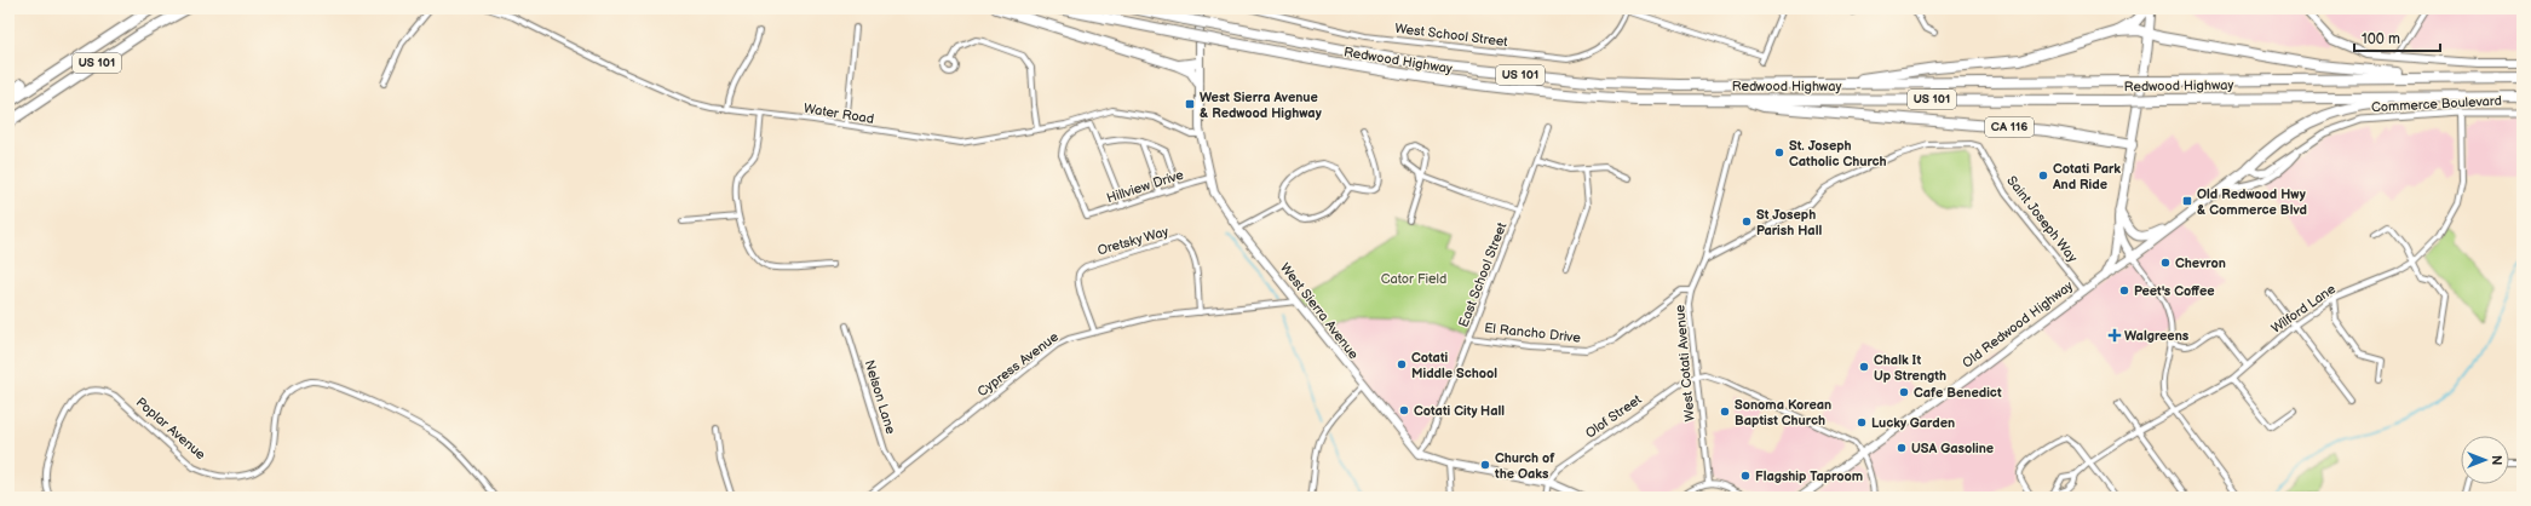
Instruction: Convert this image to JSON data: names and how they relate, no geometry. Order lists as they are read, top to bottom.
{
  "streets": {
    "highway": ["Redwood Highway", "US 101", "CA 116"],
    "main road": ["West Sierra Avenue", "Old Redwood Highway"],
    "street": [
      "West School Street",
      "Commerce Boulevard",
      "Water Road",
      "Hillview Drive",
      "Saint Joseph Way",
      "Oretsky Way",
      "East School Street",
      "Wilford Lane",
      "El Rancho Drive",
      "West Cotati Avenue",
      "Cypress Avenue",
      "Nelson Lane",
      "Olof Street",
      "Poplar Avenue"
    ]
  },
  "crossings": [
    ["Redwood Highway", "CA 116"],
    ["Commerce Boulevard", "Wilford Lane"],
    ["Commerce Boulevard", "Old Redwood Highway"],
    ["Water Road", "West Sierra Avenue"],
    ["Hillview Drive", "West Sierra Avenue"],
    ["Saint Joseph Way", "Old Redwood Highway"],
    ["Saint Joseph Way", "West Cotati Avenue"],
    ["Oretsky Way", "Cypress Avenue"],
    ["East School Street", "West Sierra Avenue"],
    ["East School Street", "El Rancho Drive"],
    ["West Sierra Avenue", "Cypress Avenue"],
    ["El Rancho Drive", "West Cotati Avenue"],
    ["West Cotati Avenue", "Olof Street"],
    ["Cypress Avenue", "Nelson Lane"]
  ],
  "parks": ["Cator Field"],
  "places": {
    "transit": ["West Sierra Avenue & Redwood Highway", "Old Redwood Hwy & Commerce Blvd"],
    "other": [
      "St. Joseph Catholic Church",
      "Cotati Park And Ride",
      "St Joseph Parish Hall",
      "Chevron",
      "Peet's Coffee",
      "Cotati Middle School",
      "Chalk It Up Strength",
      "Cafe Benedict",
      "Cotati City Hall",
      "Sonoma Korean Baptist Church",
      "Lucky Garden",
      "USA Gasoline",
      "Church of the Oaks",
      "Flagship Taproom"
    ],
    "health": ["Walgreens"]
  },
  "scale_bar": "100 m",
  "north": "right"
}
